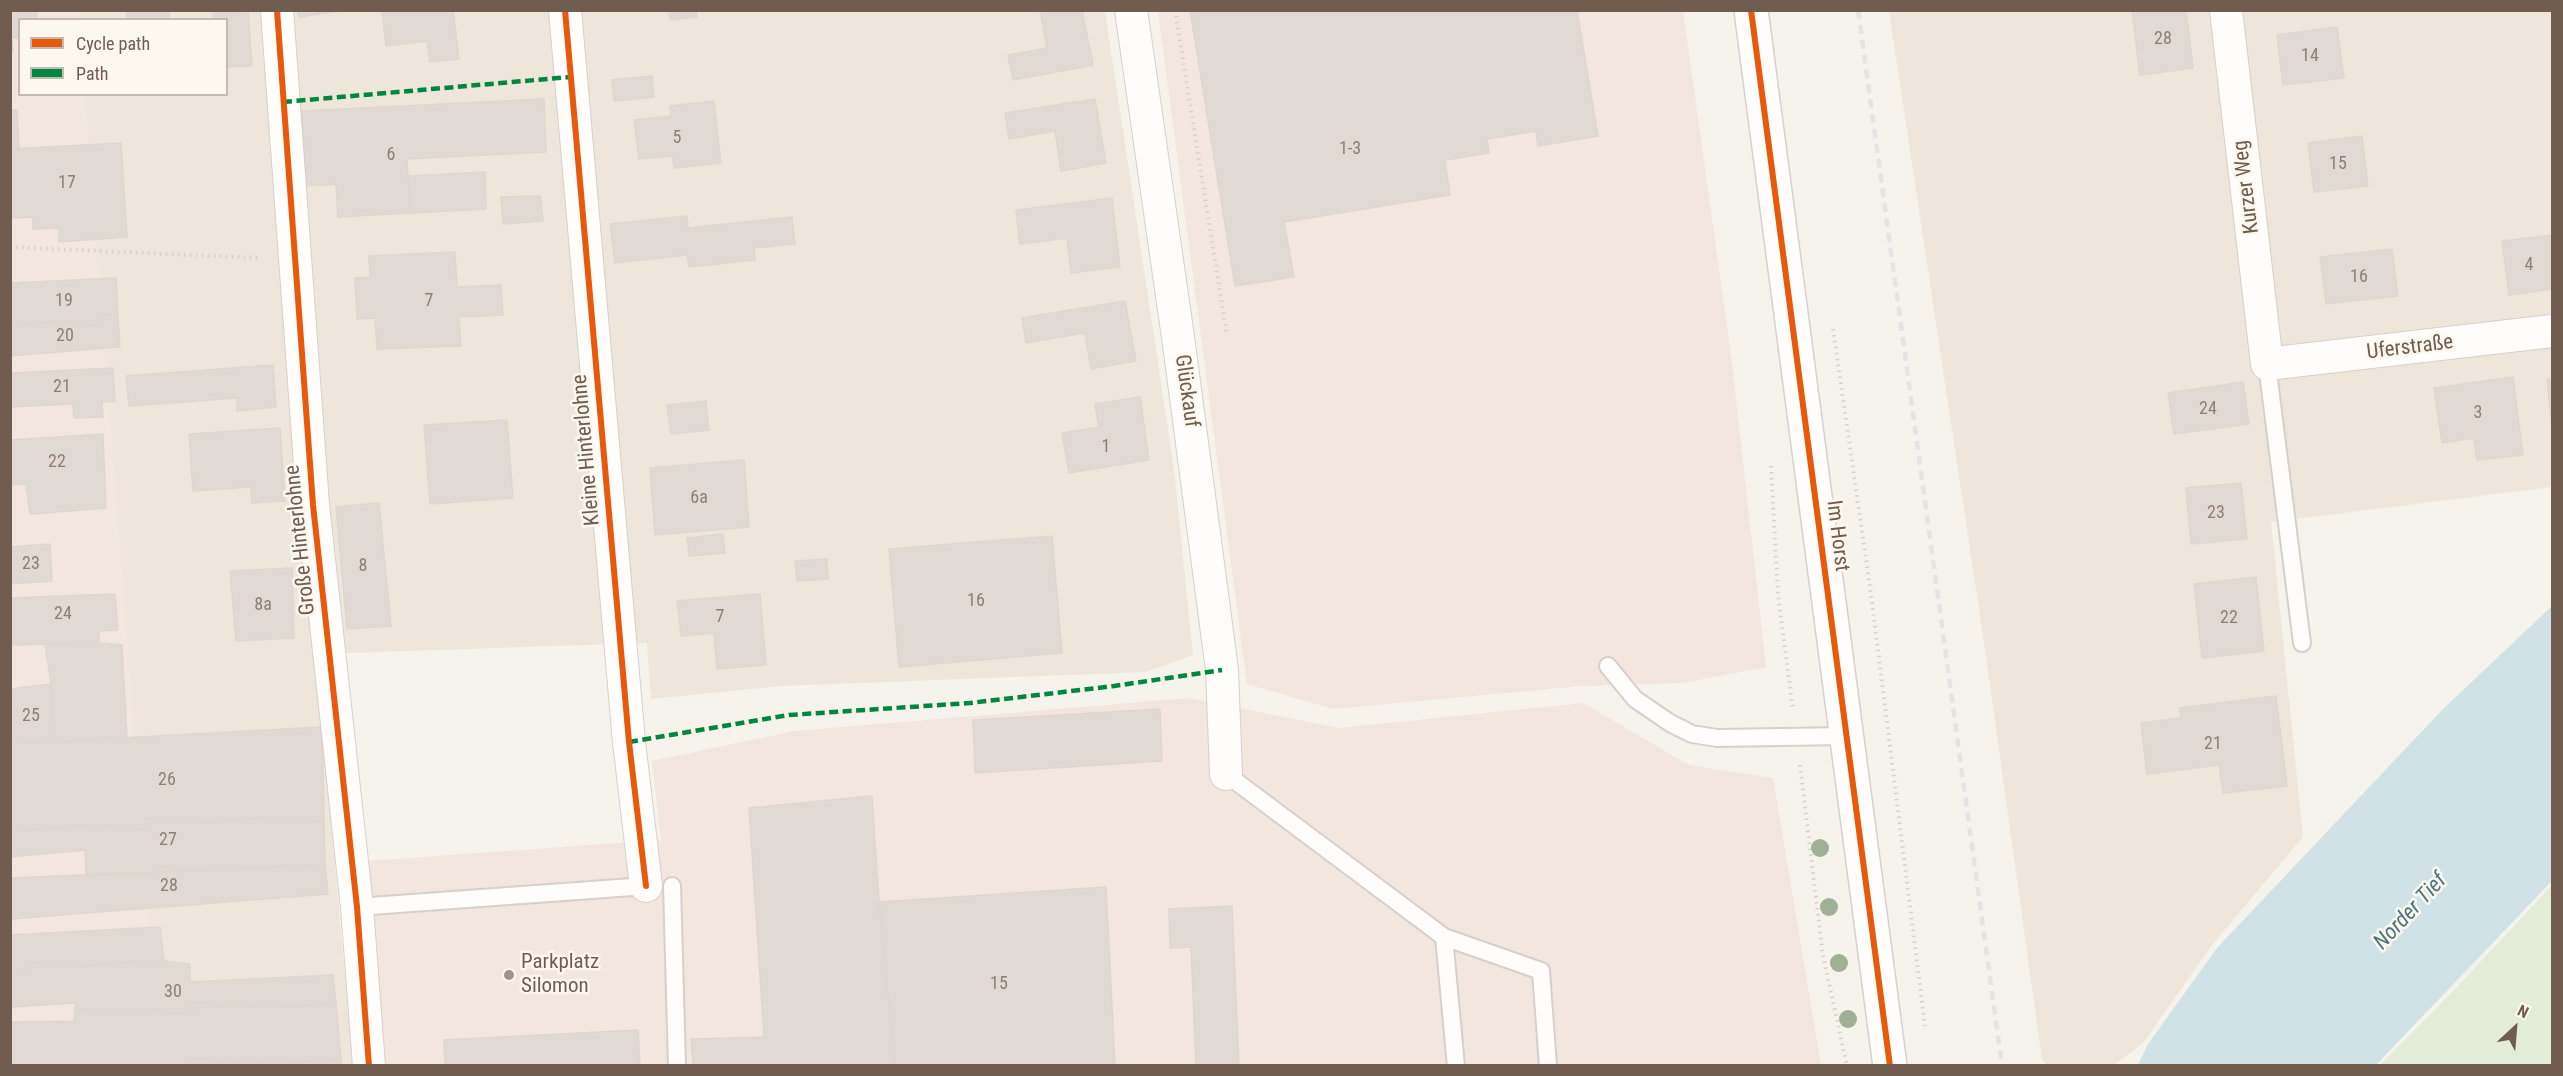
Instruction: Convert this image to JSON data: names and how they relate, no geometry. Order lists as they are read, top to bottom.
{
  "streets": {
    "street": [
      "Kurzer Weg",
      "Uferstraße",
      "Glückauf",
      "Kleine Hinterlohne",
      "Im Horst",
      "Große Hinterlohne"
    ]
  },
  "crossings": [
    ["Kurzer Weg", "Uferstraße"]
  ],
  "water": ["Norder Tief"],
  "places": ["Parkplatz Silomon"],
  "house_numbers": [
    "28",
    "14",
    "5",
    "1-3",
    "6",
    "15",
    "17",
    "4",
    "16",
    "19",
    "7",
    "20",
    "21",
    "24",
    "3",
    "1",
    "22",
    "6a",
    "23",
    "23",
    "8",
    "16",
    "8a",
    "24",
    "7",
    "22",
    "25",
    "21",
    "26",
    "27",
    "28",
    "15",
    "30"
  ],
  "legend": ["Cycle path", "Path"],
  "north": "top right"
}
